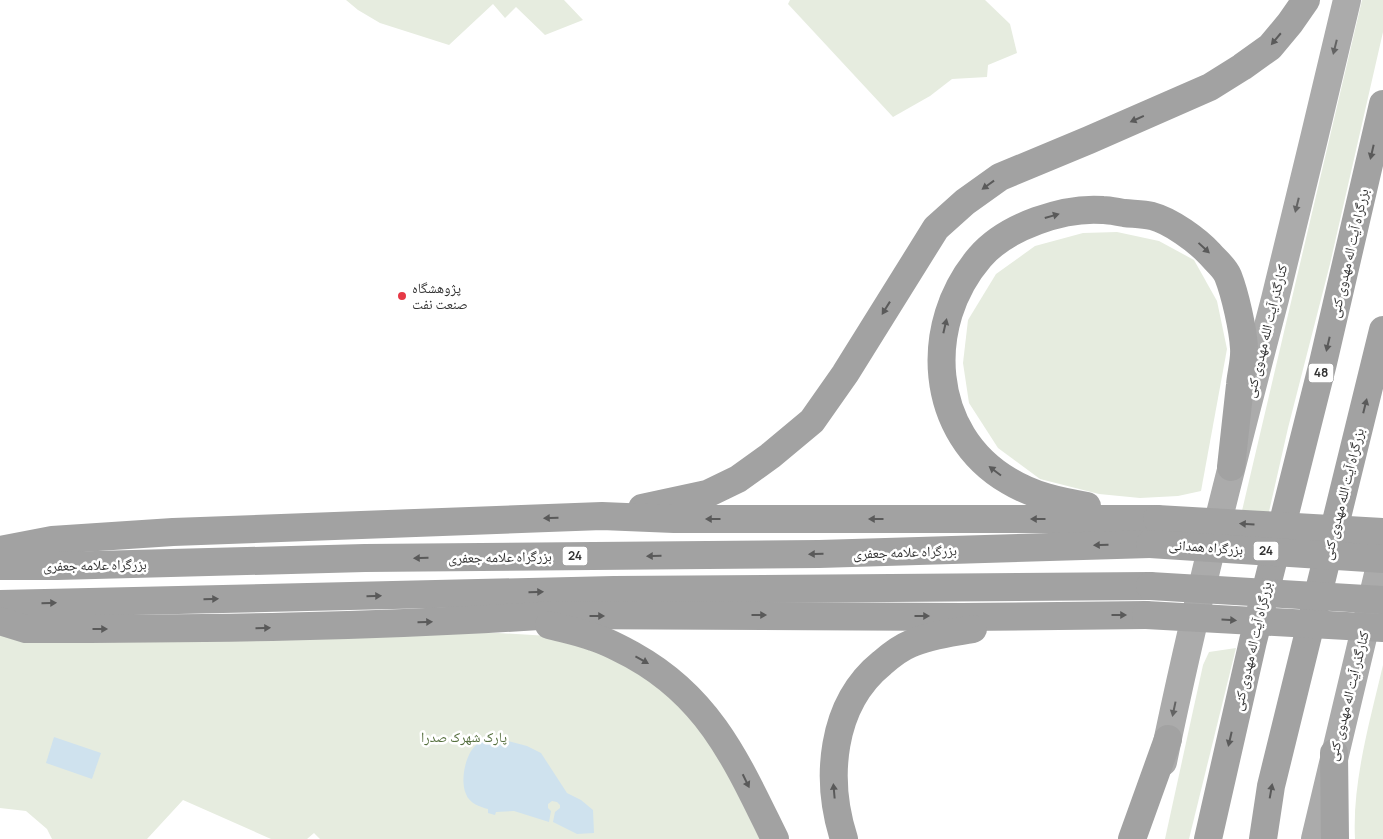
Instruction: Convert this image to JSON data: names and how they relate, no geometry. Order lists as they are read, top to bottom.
{
  "streets": {
    "highway": [
      "بزرگراه آیت اله مهدوی کنی",
      "48",
      "بزرگراه آیت الله مهدوی کنی",
      "بزرگراه همدانی",
      "24",
      "بزرگراه علامه جعفری"
    ],
    "main road": ["کنارگذر آیت الله مهدوی کنی", "کنارگذر آیت اله مهدوی کنی"]
  },
  "crossings": [
    ["بزرگراه همدانی", "بزرگراه علامه جعفری"]
  ],
  "one_way": ["بزرگراه آیت اله مهدوی کنی", "کنارگذر آیت الله مهدوی کنی"],
  "parks": ["پارک شهرک صدرا"],
  "places": ["پژوهشگاه صنعت نفت"]
}
